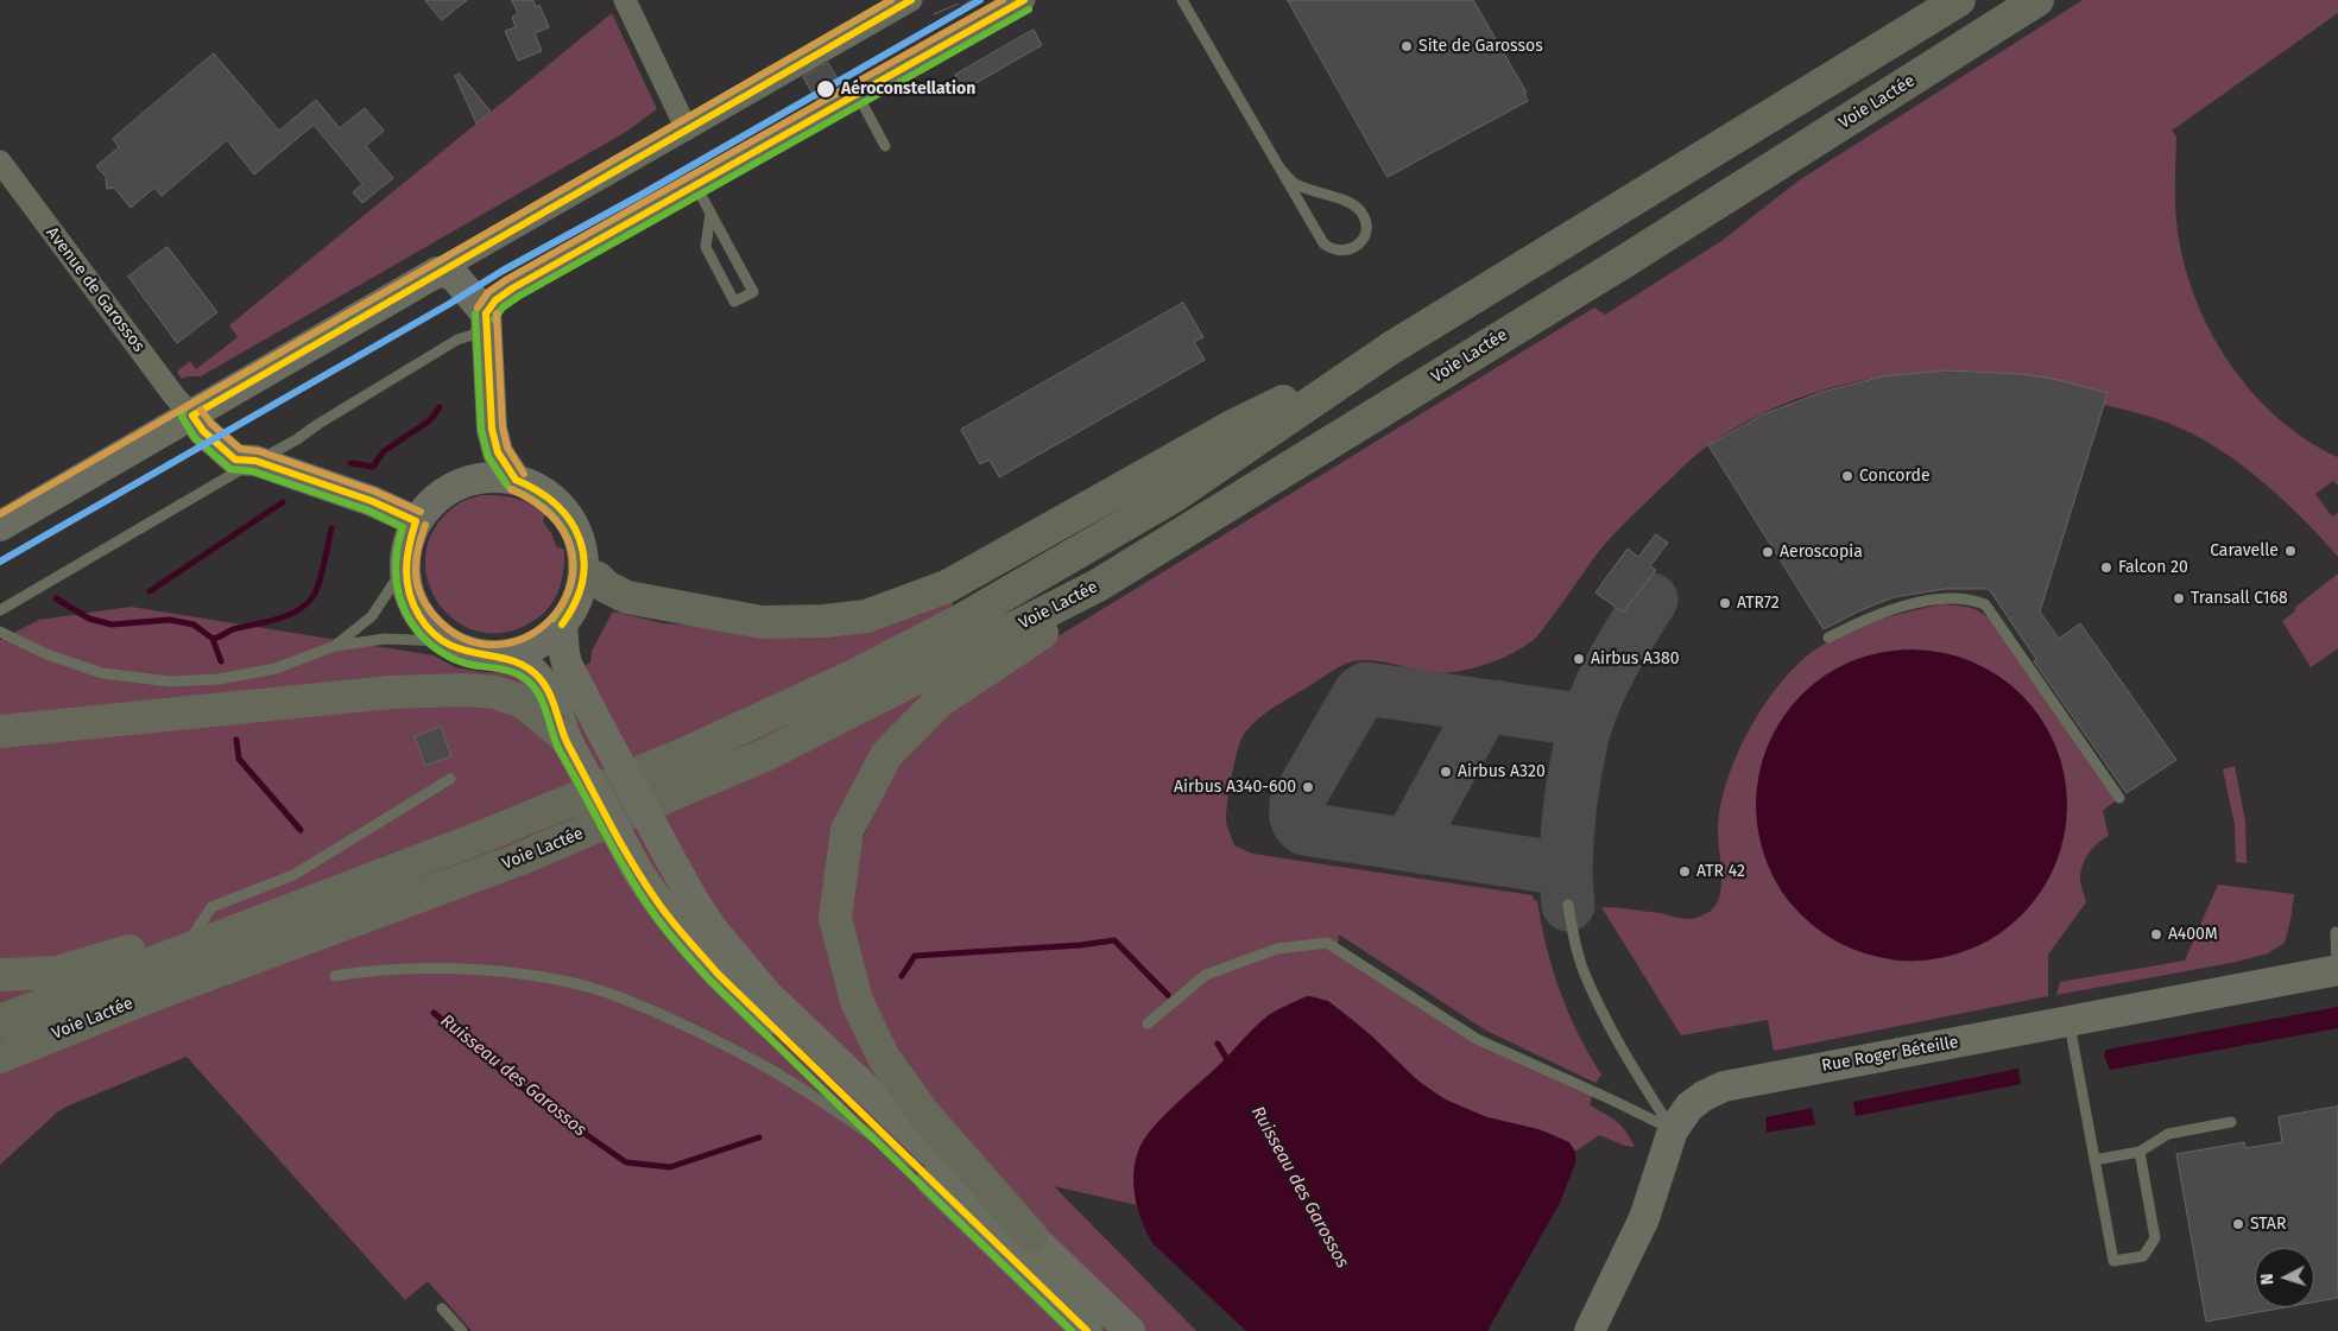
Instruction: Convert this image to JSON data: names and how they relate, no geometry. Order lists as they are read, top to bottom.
{
  "streets": {
    "highway": ["Voie Lactée"],
    "main road": ["Rue Roger Béteille"],
    "street": ["Avenue de Garossos"]
  },
  "water": ["Ruisseau des Garossos"],
  "places": [
    "Site de Garossos",
    "Aéroconstellation",
    "Concorde",
    "Caravelle",
    "Aeroscopia",
    "Falcon 20",
    "Transall C168",
    "ATR72",
    "Airbus A380",
    "Airbus A320",
    "Airbus A340-600",
    "ATR 42",
    "A400M",
    "STAR"
  ],
  "north": "left"
}
